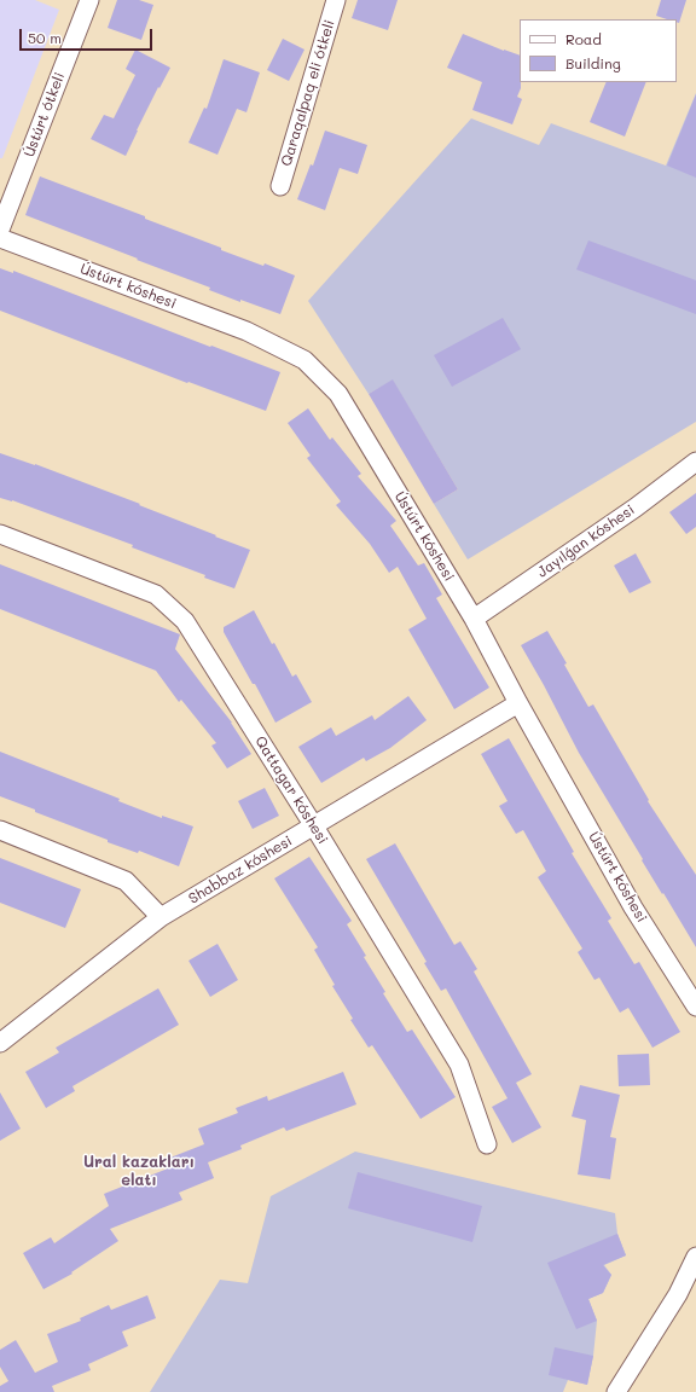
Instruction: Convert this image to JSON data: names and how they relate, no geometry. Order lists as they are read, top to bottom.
{
  "streets": {
    "street": [
      "Qaraqalpaq eli ótkeli",
      "Ústúrt ótkeli",
      "Ústúrt kóshesi",
      "Jayılǵan kóshesi",
      "Qattagar kóshesi",
      "Shabbaz kóshesi"
    ]
  },
  "crossings": [
    ["Ústúrt kóshesi", "Jayılǵan kóshesi"],
    ["Ústúrt kóshesi", "Shabbaz kóshesi"],
    ["Qattagar kóshesi", "Shabbaz kóshesi"]
  ],
  "districts": ["Ural kazakları elatı"],
  "legend": ["Road", "Building"],
  "scale_bar": "50 m"
}
